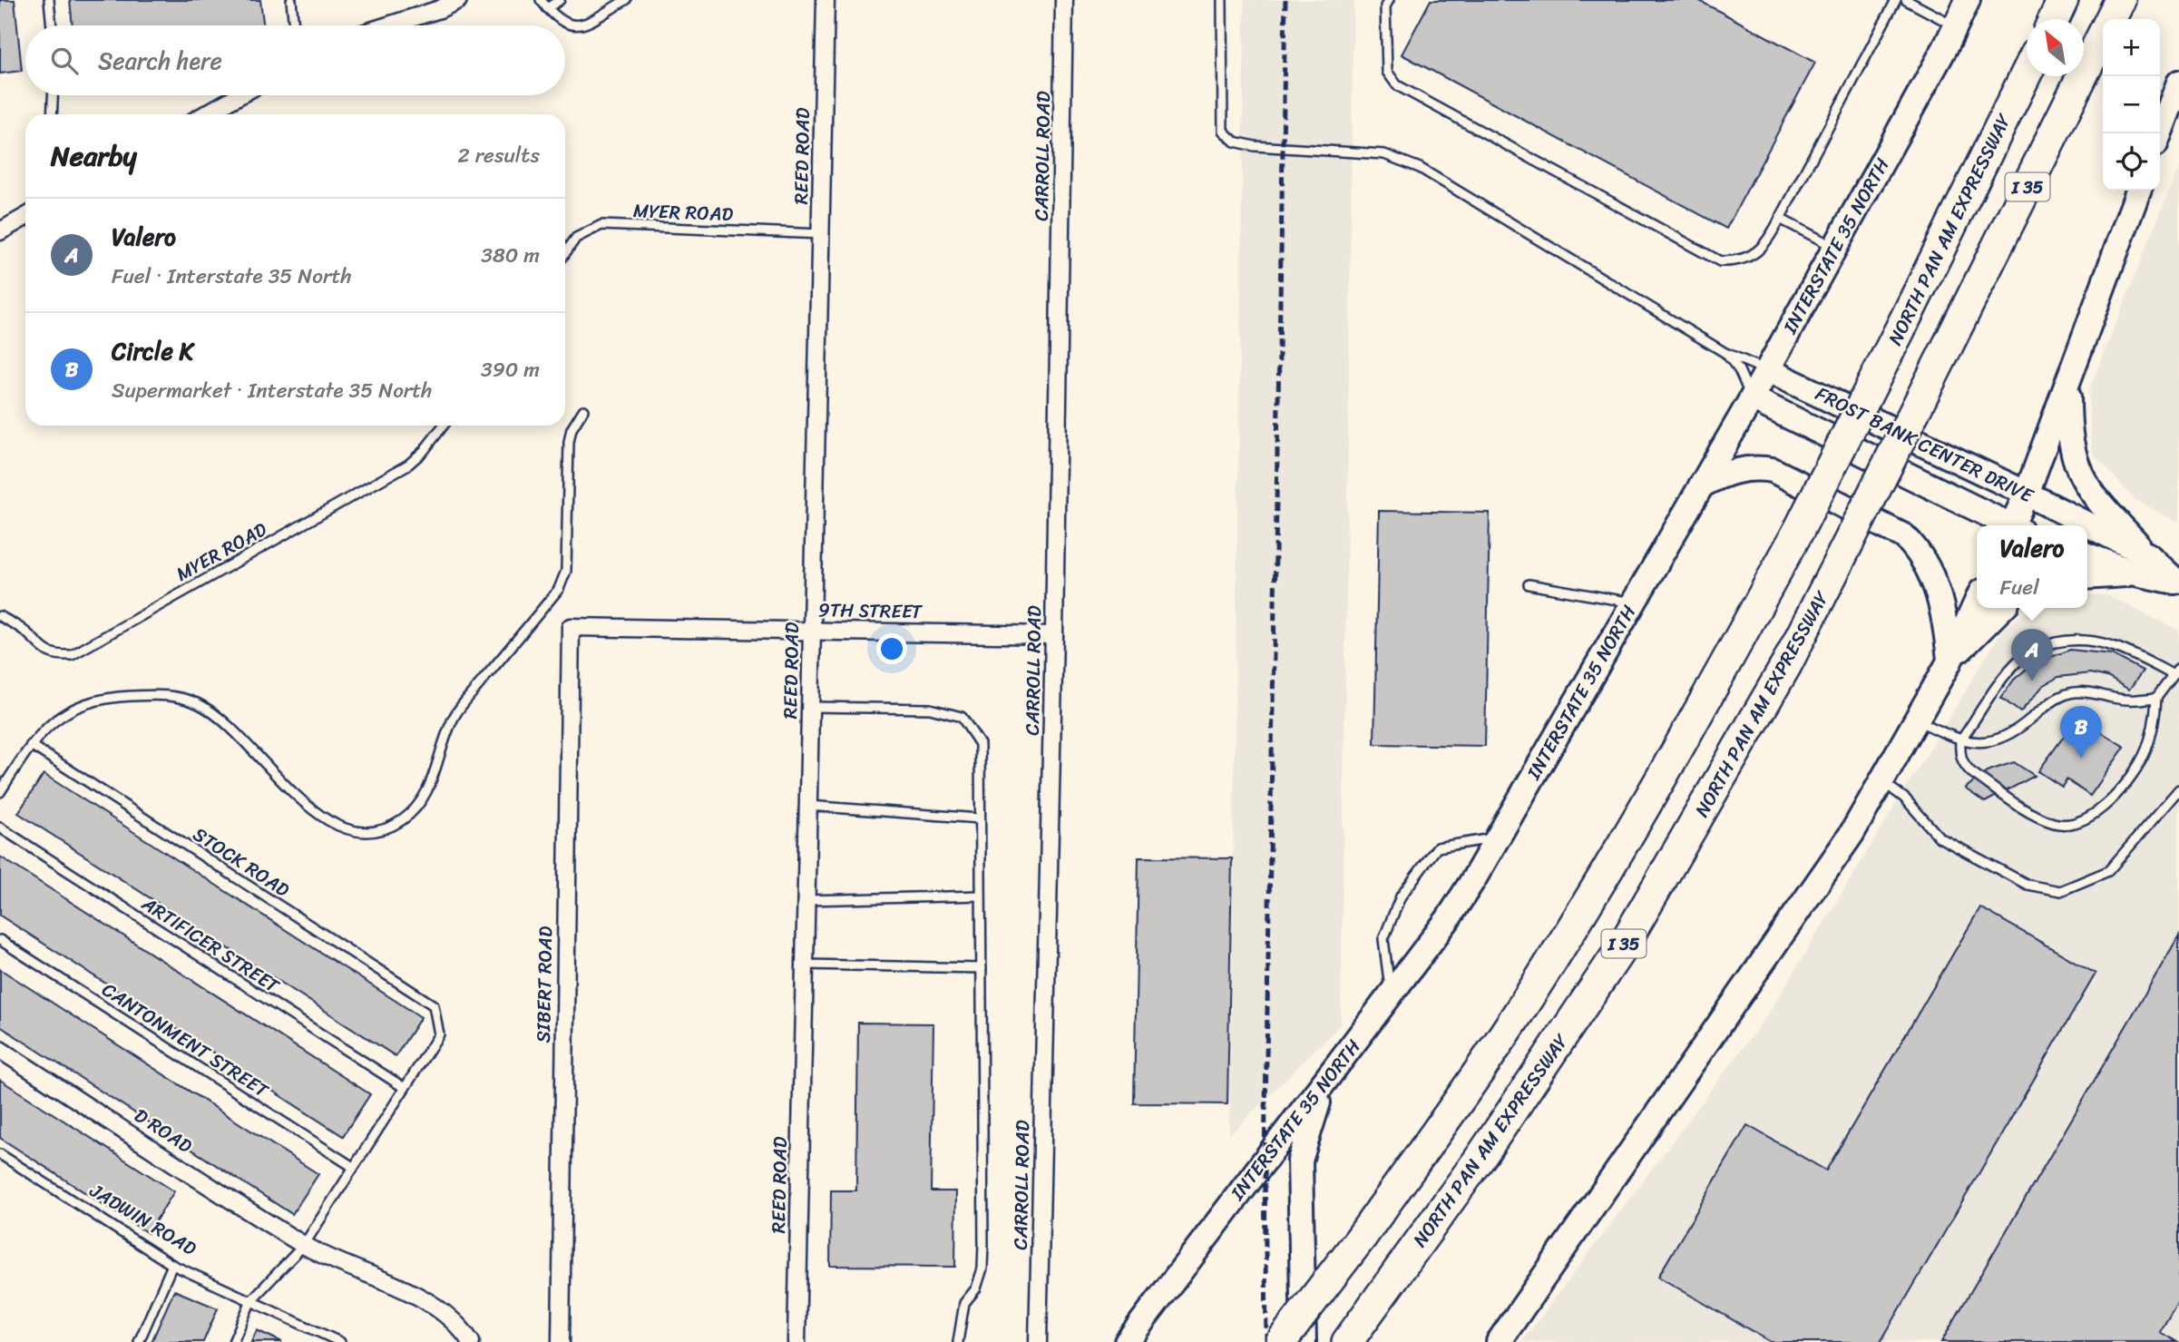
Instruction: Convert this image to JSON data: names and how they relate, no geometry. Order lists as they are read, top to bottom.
{
  "streets": {
    "highway": ["I 35", "NORTH PAN AM EXPRESSWAY"],
    "main road": ["INTERSTATE 35 NORTH", "FROST BANK CENTER DRIVE"],
    "street": [
      "REED ROAD",
      "CARROLL ROAD",
      "9TH STREET",
      "SIBERT ROAD",
      "D ROAD"
    ],
    "lane": [
      "MYER ROAD",
      "STOCK ROAD",
      "ARTIFICER STREET",
      "CANTONMENT STREET",
      "JADWIN ROAD"
    ]
  },
  "crossings": [
    ["REED ROAD", "MYER ROAD"],
    ["REED ROAD", "9TH STREET"],
    ["CARROLL ROAD", "9TH STREET"],
    ["INTERSTATE 35 NORTH", "FROST BANK CENTER DRIVE"],
    ["9TH STREET", "SIBERT ROAD"],
    ["STOCK ROAD", "ARTIFICER STREET"]
  ],
  "north": "top left",
  "page": {
    "map_buttons": ["+", "−"],
    "search": "Search here",
    "heading": ["Nearby", "2 results"],
    "list": [
      {
        "mark": "A",
        "name": "Valero",
        "note": "Fuel · Interstate 35 North",
        "value": "380 m"
      },
      {
        "mark": "B",
        "name": "Circle K",
        "note": "Supermarket · Interstate 35 North",
        "value": "390 m"
      }
    ],
    "popup": ["Valero", "Fuel"],
    "pins": ["A", "B"]
  }
}
